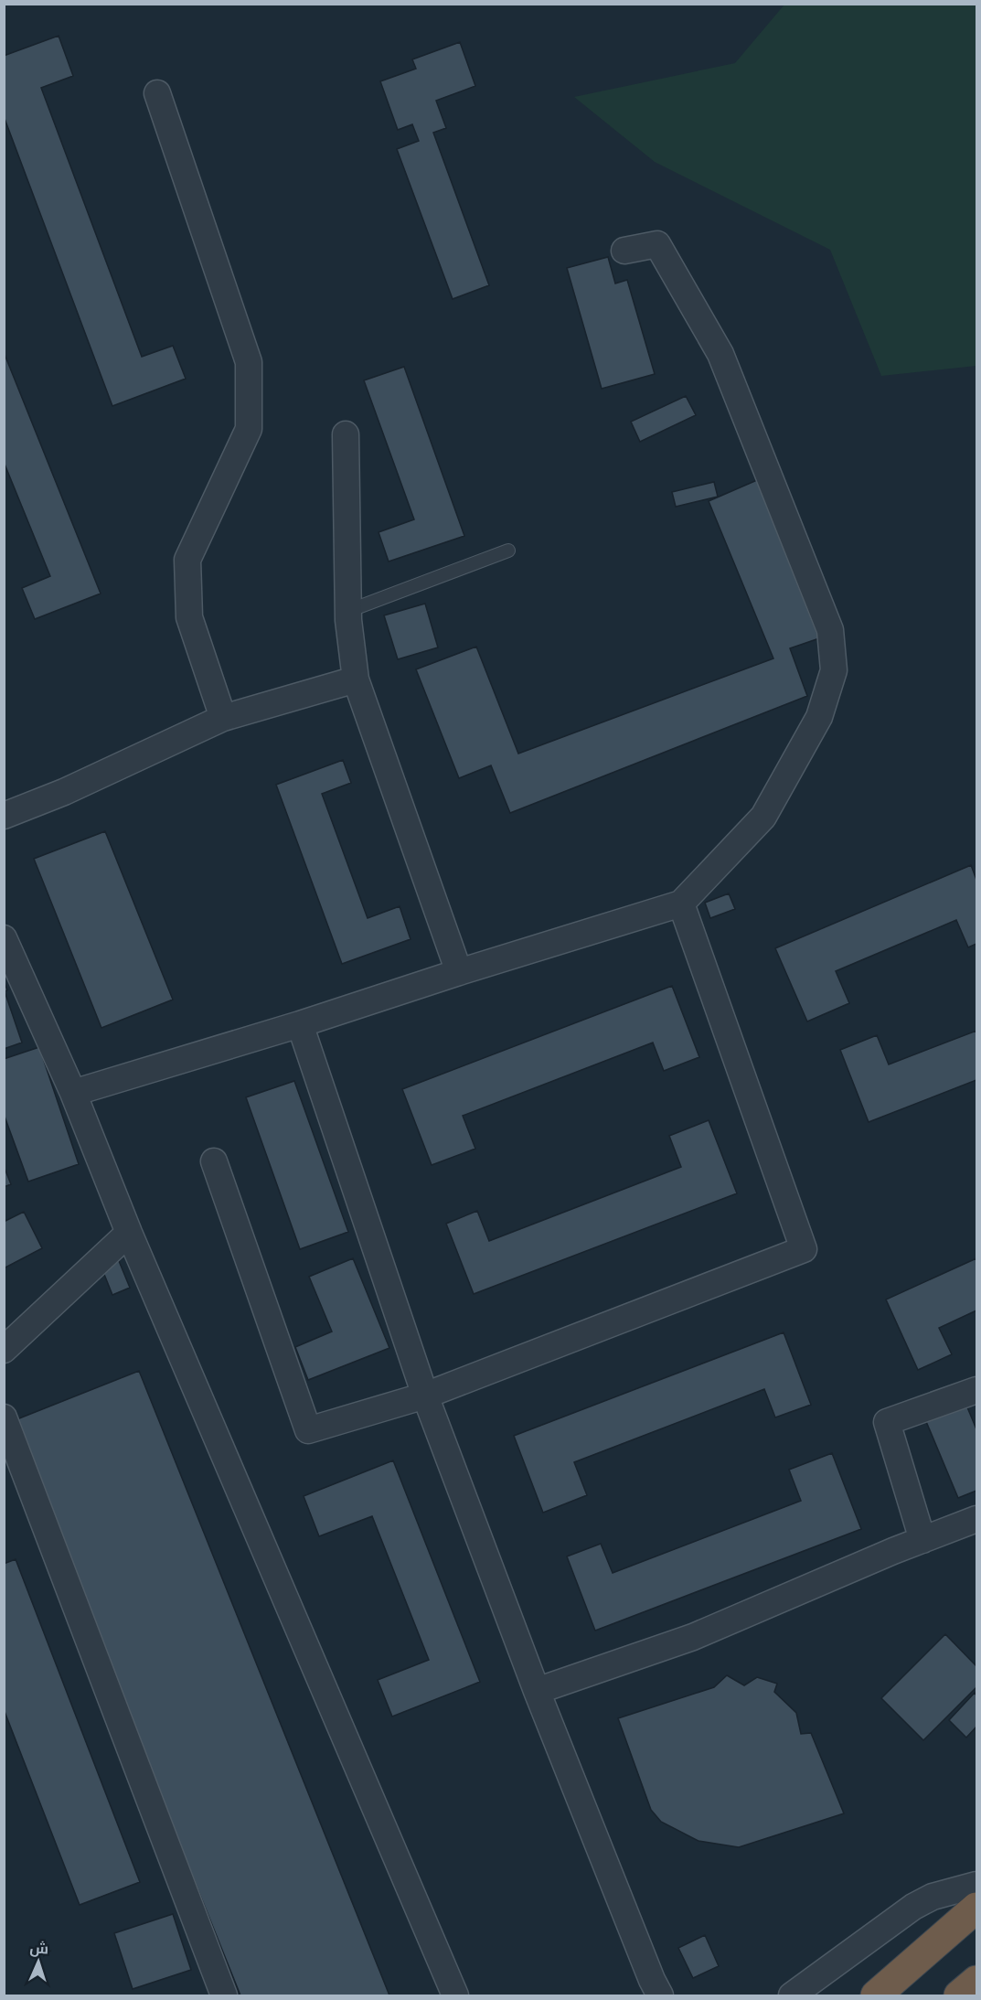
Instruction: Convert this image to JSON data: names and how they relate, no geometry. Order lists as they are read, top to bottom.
{
  "north": "top"
}
